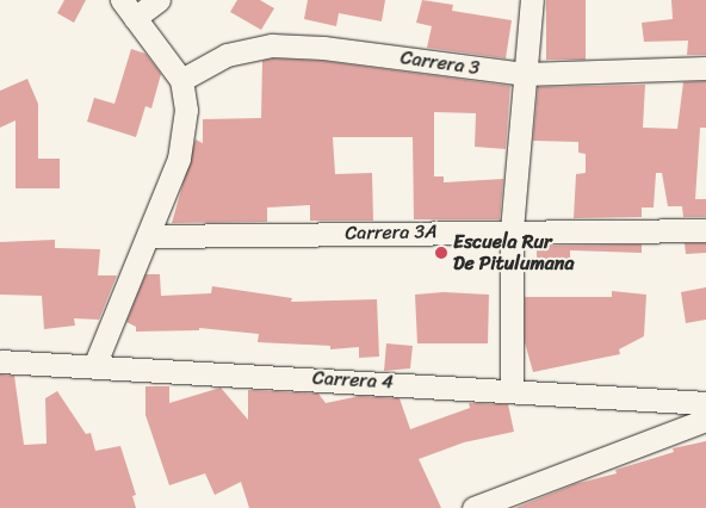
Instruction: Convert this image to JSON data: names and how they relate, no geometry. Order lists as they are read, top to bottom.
{
  "streets": {
    "street": ["Carrera 3", "Carrera 3A", "Carrera 4"]
  },
  "places": ["Escuela Rur De Pitulumana"]
}
